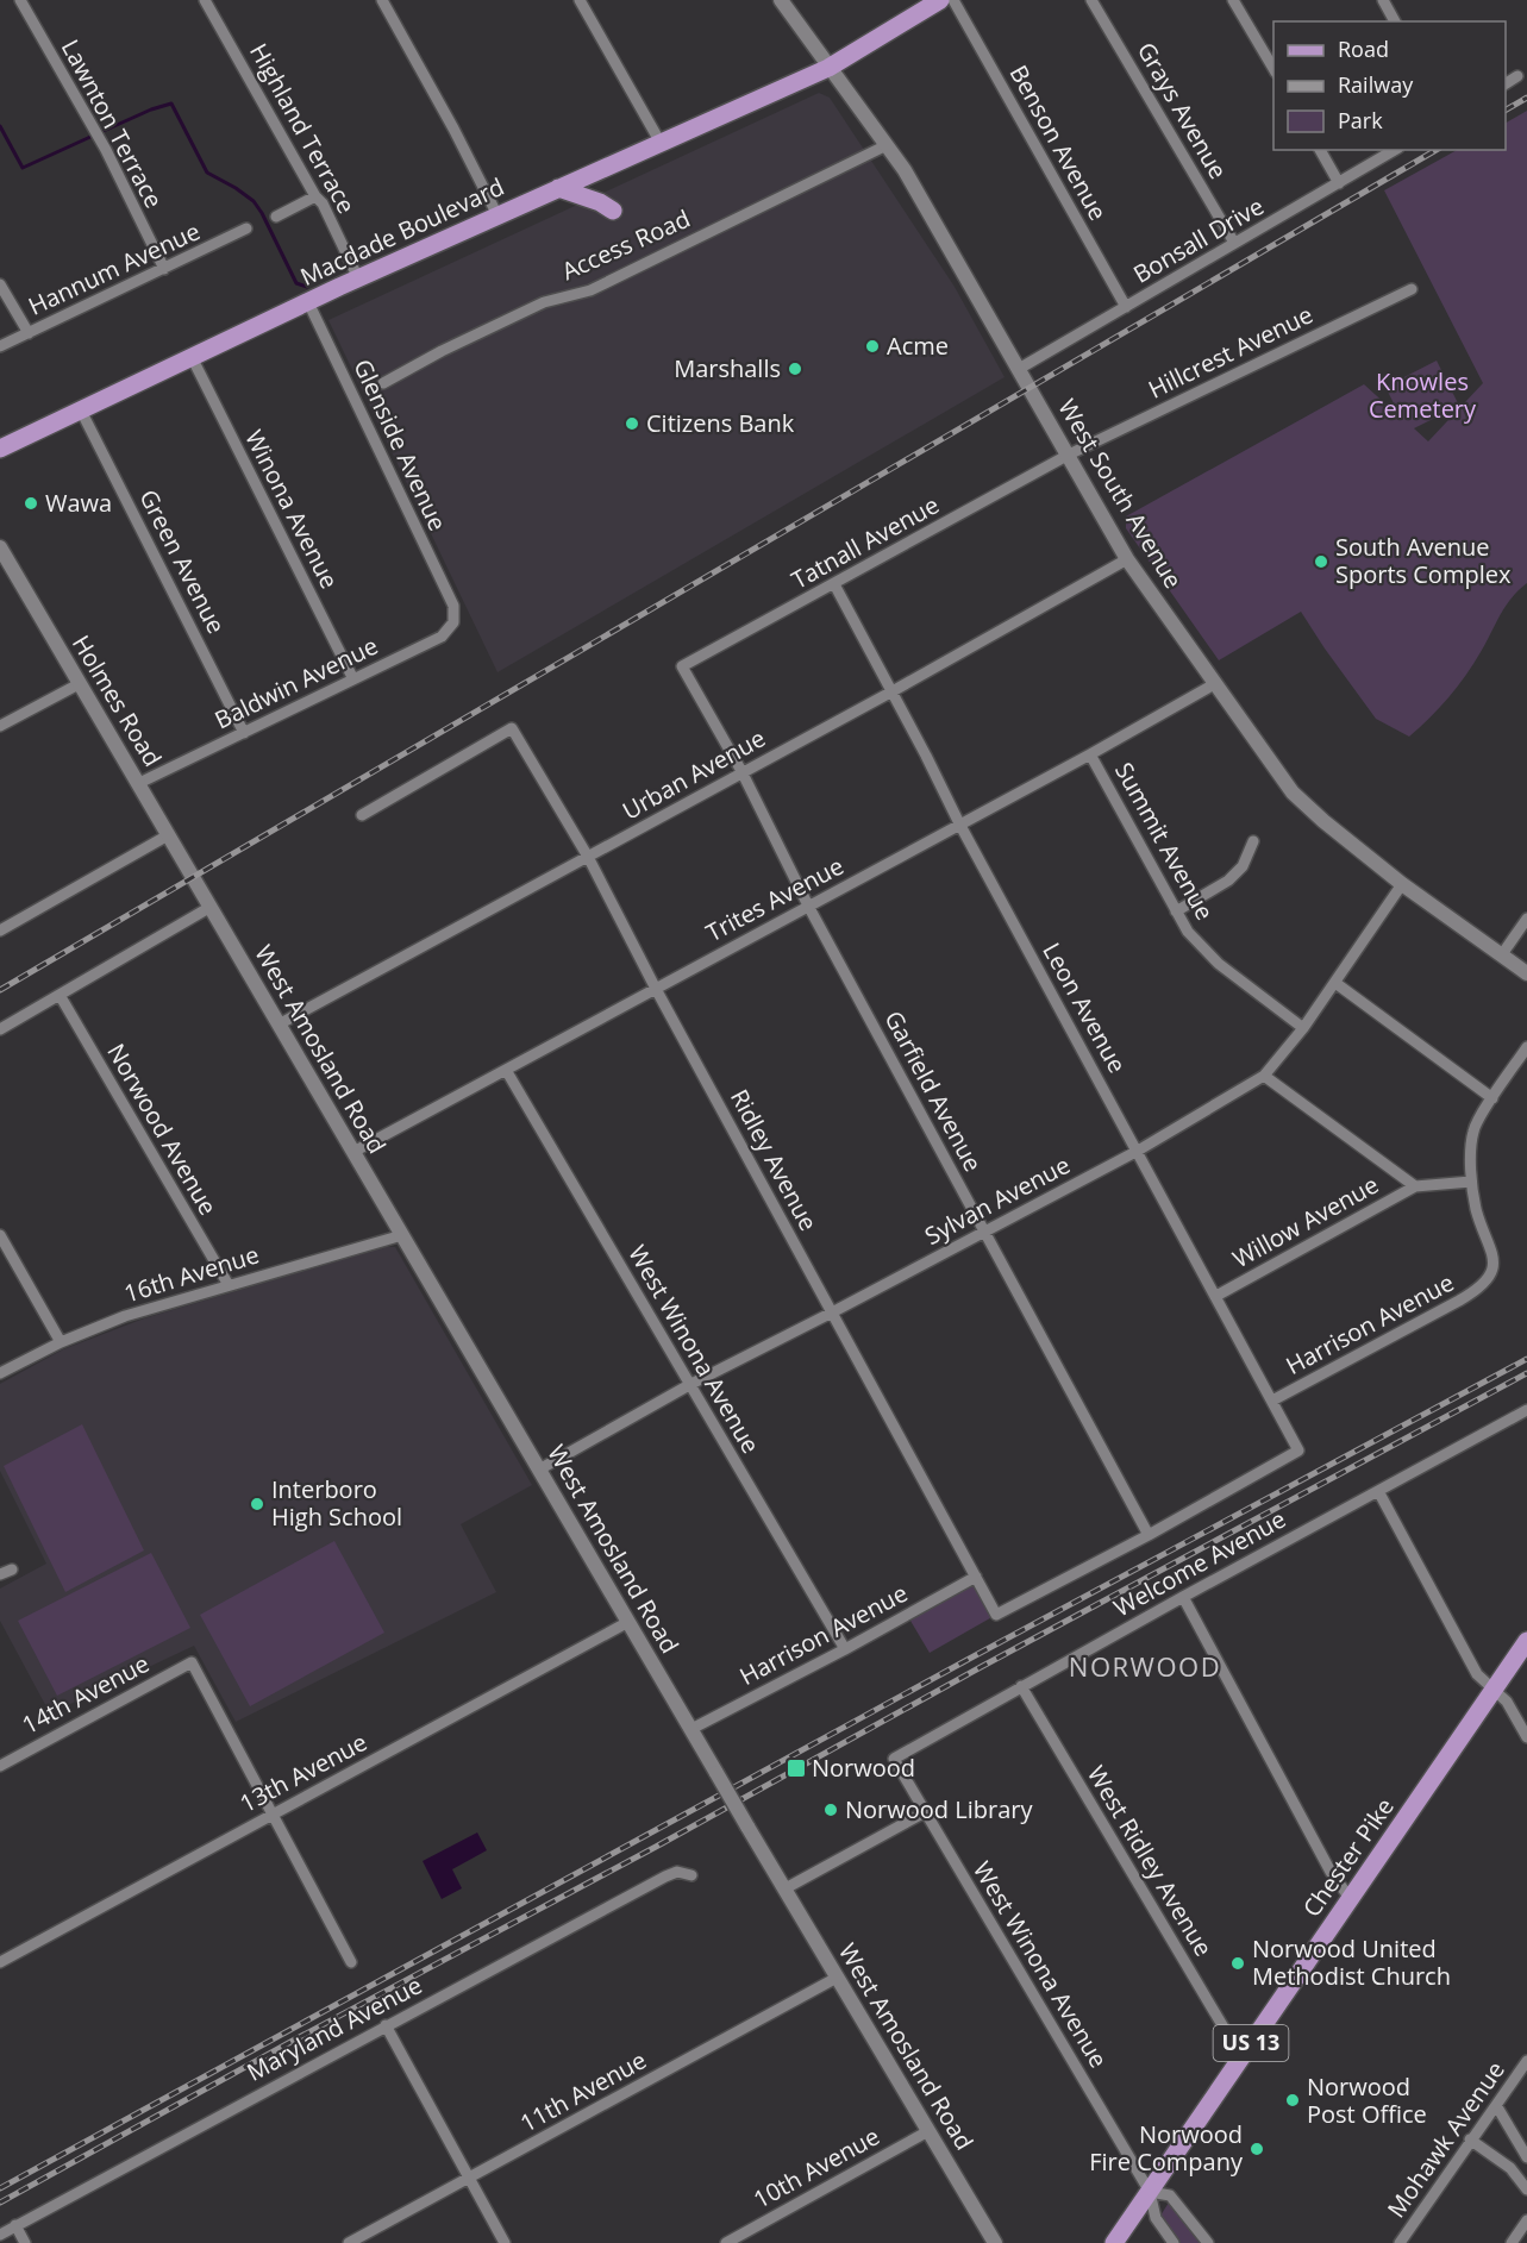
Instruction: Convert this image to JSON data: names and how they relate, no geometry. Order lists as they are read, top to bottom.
{
  "streets": {
    "main road": ["Macdade Boulevard", "Chester Pike", "US 13"],
    "street": [
      "Grays Avenue",
      "Lawnton Terrace",
      "Highland Terrace",
      "Benson Avenue",
      "Bonsall Drive",
      "Access Road",
      "Hannum Avenue",
      "Hillcrest Avenue",
      "Glenside Avenue",
      "West South Avenue",
      "Winona Avenue",
      "Tatnall Avenue",
      "Green Avenue",
      "Baldwin Avenue",
      "Holmes Road",
      "Urban Avenue",
      "Summit Avenue",
      "Trites Avenue",
      "Leon Avenue",
      "West Amosland Road",
      "Garfield Avenue",
      "Norwood Avenue",
      "Ridley Avenue",
      "Sylvan Avenue",
      "Willow Avenue",
      "16th Avenue",
      "Harrison Avenue",
      "West Winona Avenue",
      "Welcome Avenue",
      "14th Avenue",
      "13th Avenue",
      "West Ridley Avenue",
      "Maryland Avenue",
      "11th Avenue",
      "Mohawk Avenue",
      "10th Avenue"
    ]
  },
  "crossings": [
    ["Grays Avenue", "Bonsall Drive"],
    ["Lawnton Terrace", "Hannum Avenue"],
    ["Highland Terrace", "Macdade Boulevard"],
    ["Benson Avenue", "Bonsall Drive"],
    ["Macdade Boulevard", "Glenside Avenue"],
    ["Macdade Boulevard", "West South Avenue"],
    ["Macdade Boulevard", "Winona Avenue"],
    ["Macdade Boulevard", "Green Avenue"],
    ["Bonsall Drive", "West South Avenue"],
    ["Access Road", "West South Avenue"],
    ["Hillcrest Avenue", "West South Avenue"],
    ["Hillcrest Avenue", "Tatnall Avenue"],
    ["Glenside Avenue", "Baldwin Avenue"],
    ["West South Avenue", "Tatnall Avenue"],
    ["West South Avenue", "Urban Avenue"],
    ["West South Avenue", "Trites Avenue"],
    ["West South Avenue", "Sylvan Avenue"],
    ["Winona Avenue", "Baldwin Avenue"],
    ["Tatnall Avenue", "Leon Avenue"],
    ["Tatnall Avenue", "Garfield Avenue"],
    ["Green Avenue", "Baldwin Avenue"],
    ["Baldwin Avenue", "Holmes Road"],
    ["Holmes Road", "West Amosland Road"],
    ["Urban Avenue", "Leon Avenue"],
    ["Urban Avenue", "West Amosland Road"],
    ["Urban Avenue", "Garfield Avenue"],
    ["Urban Avenue", "Ridley Avenue"],
    ["Summit Avenue", "Trites Avenue"],
    ["Summit Avenue", "Sylvan Avenue"],
    ["Trites Avenue", "Leon Avenue"],
    ["Trites Avenue", "West Amosland Road"],
    ["Trites Avenue", "Garfield Avenue"],
    ["Trites Avenue", "Ridley Avenue"],
    ["Trites Avenue", "West Winona Avenue"],
    ["Leon Avenue", "Garfield Avenue"],
    ["Leon Avenue", "Ridley Avenue"],
    ["Leon Avenue", "Sylvan Avenue"],
    ["Leon Avenue", "Willow Avenue"],
    ["Leon Avenue", "Harrison Avenue"],
    ["West Amosland Road", "Sylvan Avenue"],
    ["West Amosland Road", "16th Avenue"],
    ["West Amosland Road", "Harrison Avenue"],
    ["West Amosland Road", "13th Avenue"],
    ["West Amosland Road", "11th Avenue"],
    ["West Amosland Road", "10th Avenue"],
    ["Garfield Avenue", "Ridley Avenue"],
    ["Garfield Avenue", "Sylvan Avenue"],
    ["Norwood Avenue", "16th Avenue"],
    ["Ridley Avenue", "Sylvan Avenue"],
    ["Ridley Avenue", "Harrison Avenue"],
    ["Sylvan Avenue", "West Winona Avenue"],
    ["Harrison Avenue", "West Winona Avenue"],
    ["West Winona Avenue", "Welcome Avenue"],
    ["West Winona Avenue", "Chester Pike"],
    ["Welcome Avenue", "West Ridley Avenue"],
    ["14th Avenue", "13th Avenue"],
    ["Chester Pike", "West Ridley Avenue"]
  ],
  "districts": ["NORWOOD"],
  "parks": ["Knowles Cemetery"],
  "places": {
    "other": [
      "Acme",
      "Marshalls",
      "Citizens Bank",
      "Wawa",
      "South Avenue Sports Complex",
      "Interboro High School",
      "Norwood Library",
      "Norwood United Methodist Church",
      "Norwood Post Office",
      "Norwood Fire Company"
    ],
    "transit": ["Norwood"]
  },
  "legend": ["Road", "Railway", "Park"]
}
